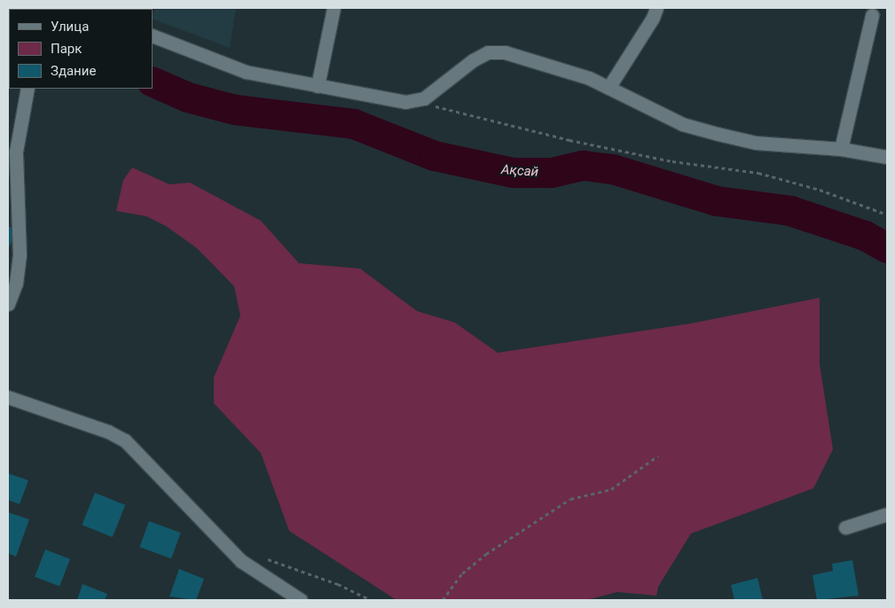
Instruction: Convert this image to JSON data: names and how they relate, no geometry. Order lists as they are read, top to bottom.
{
  "water": ["Ақсай"],
  "legend": ["Улица", "Парк", "Здание"]
}
